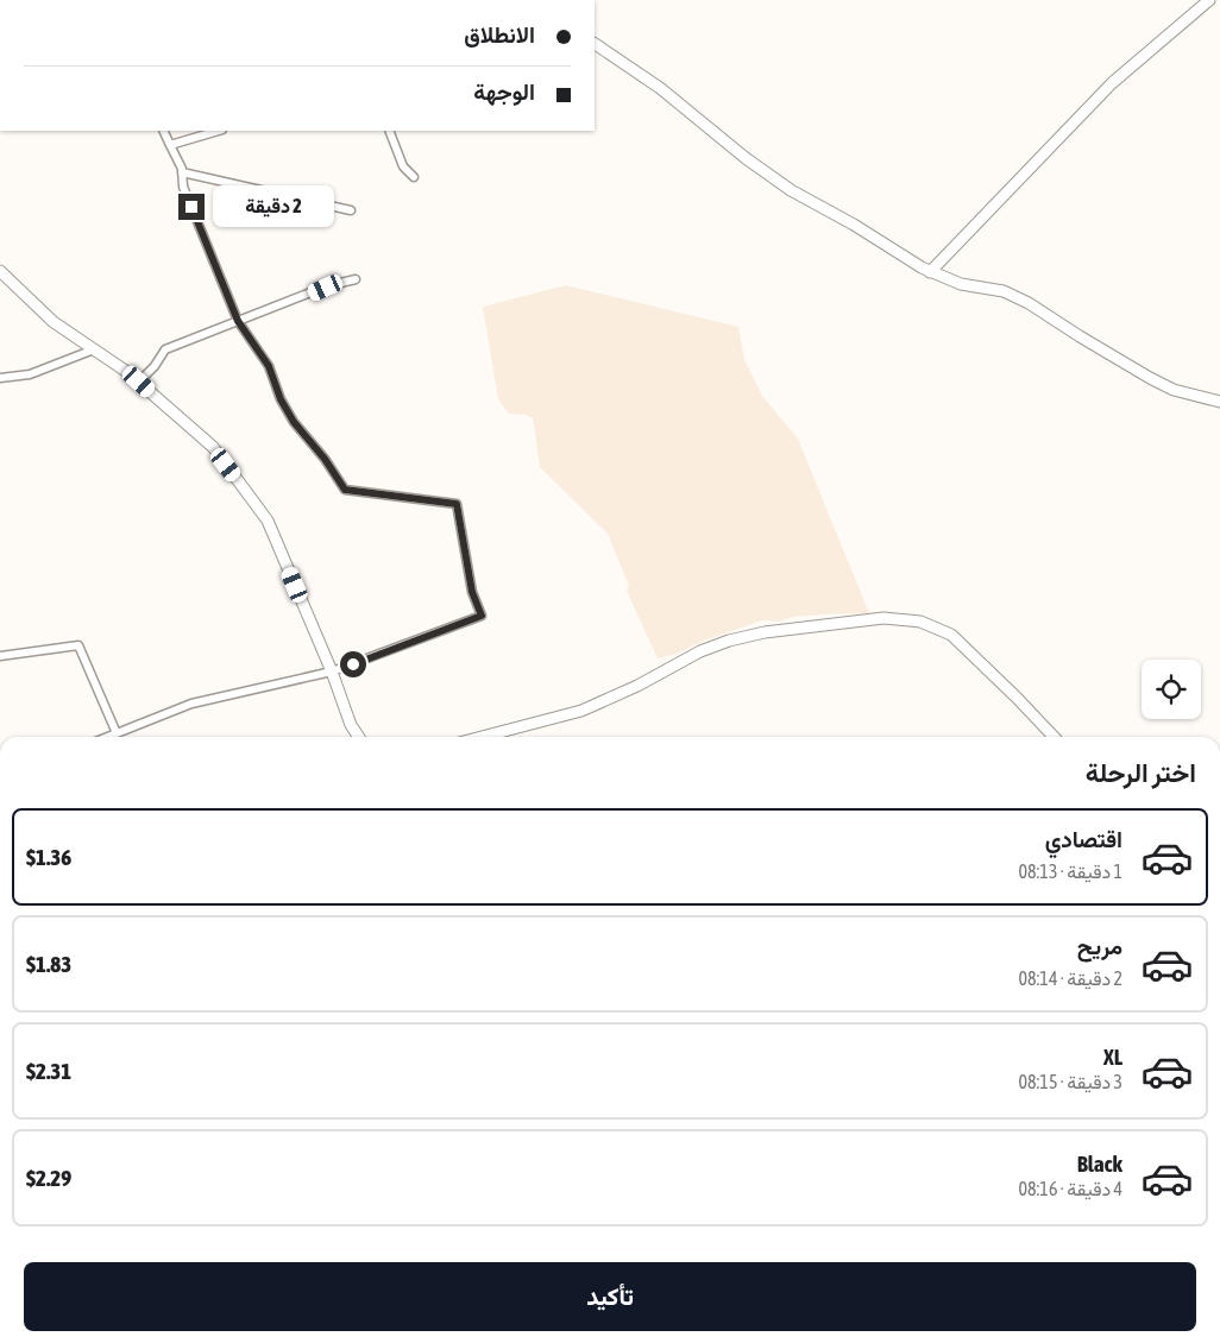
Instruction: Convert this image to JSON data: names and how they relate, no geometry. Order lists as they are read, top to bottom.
{
  "page": {
    "banner": ["الانطلاق", "الوجهة"],
    "bubble": "2 دقيقة",
    "heading": "اختر الرحلة",
    "list": [
      {
        "name": "اقتصادي",
        "note": "1 دقيقة · 08:13",
        "value": "$1.36"
      },
      {
        "name": "مريح",
        "note": "2 دقيقة · 08:14",
        "value": "$1.83"
      },
      {
        "name": "XL",
        "note": "3 دقيقة · 08:15",
        "value": "$2.31"
      },
      {
        "name": "Black",
        "note": "4 دقيقة · 08:16",
        "value": "$2.29"
      }
    ],
    "buttons": "تأكيد"
  }
}
